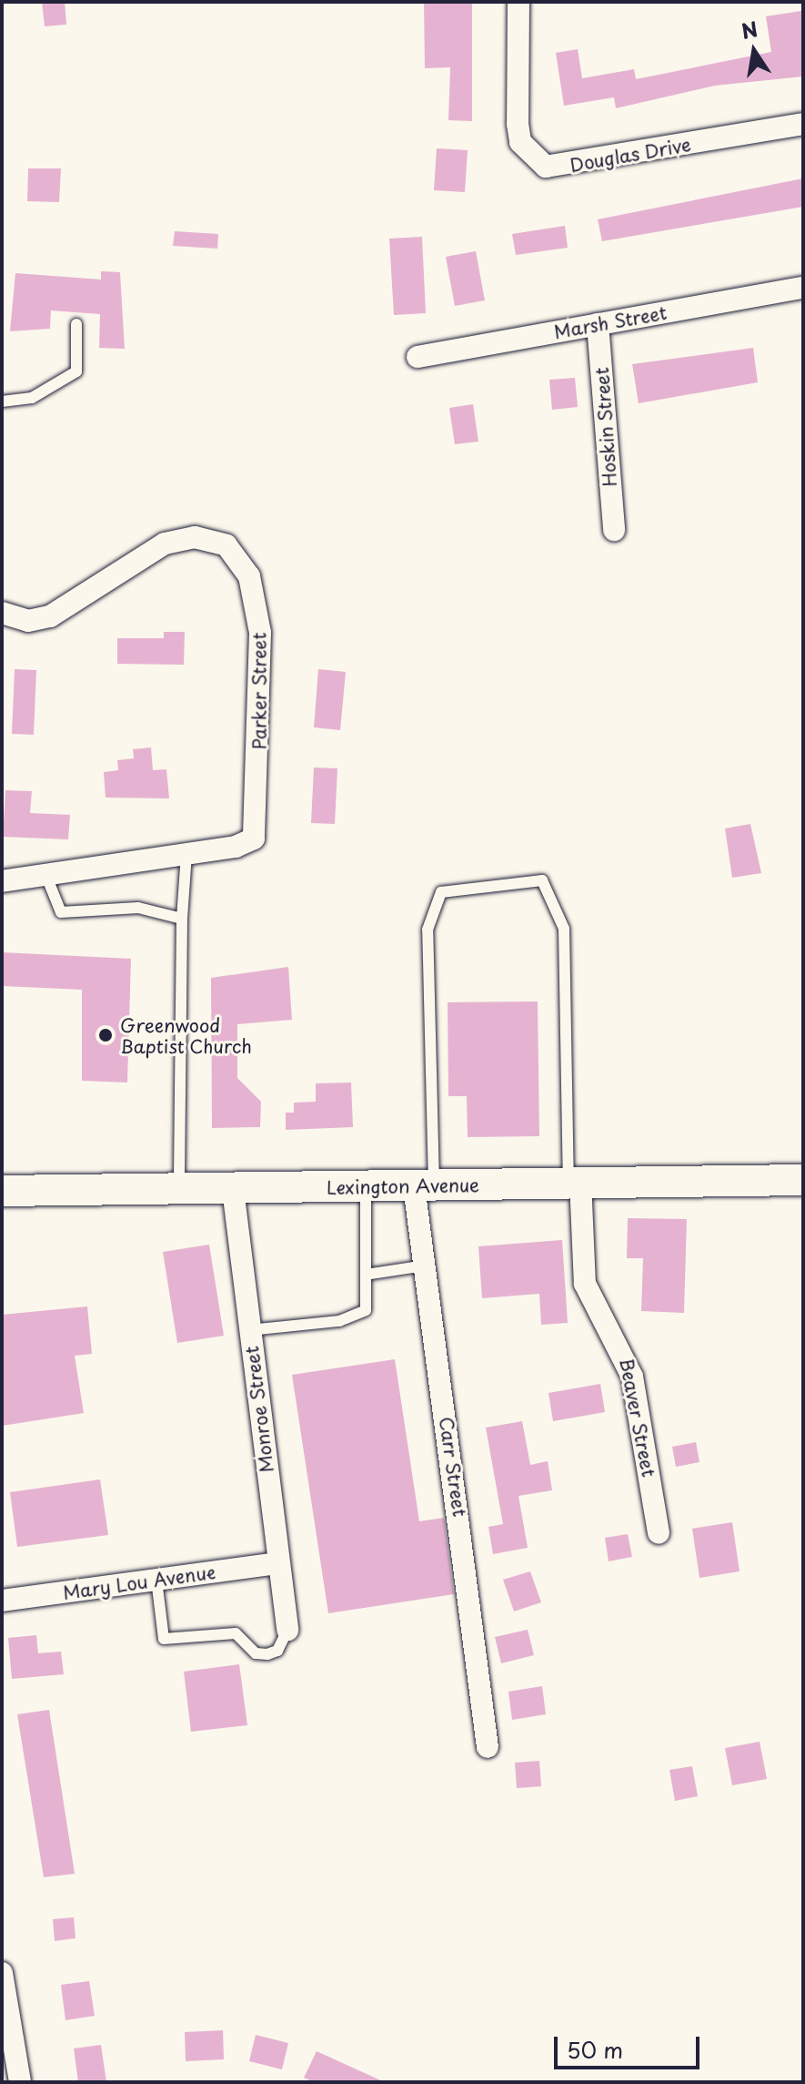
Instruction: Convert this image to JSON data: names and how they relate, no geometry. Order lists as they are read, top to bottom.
{
  "streets": {
    "main road": ["Lexington Avenue"],
    "street": [
      "Douglas Drive",
      "Marsh Street",
      "Hoskin Street",
      "Parker Street",
      "Monroe Street",
      "Beaver Street",
      "Carr Street",
      "Mary Lou Avenue"
    ]
  },
  "crossings": [
    ["Marsh Street", "Hoskin Street"],
    ["Lexington Avenue", "Monroe Street"],
    ["Lexington Avenue", "Beaver Street"],
    ["Lexington Avenue", "Carr Street"],
    ["Monroe Street", "Mary Lou Avenue"]
  ],
  "places": ["Greenwood Baptist Church"],
  "scale_bar": "50 m",
  "north": "top"
}
